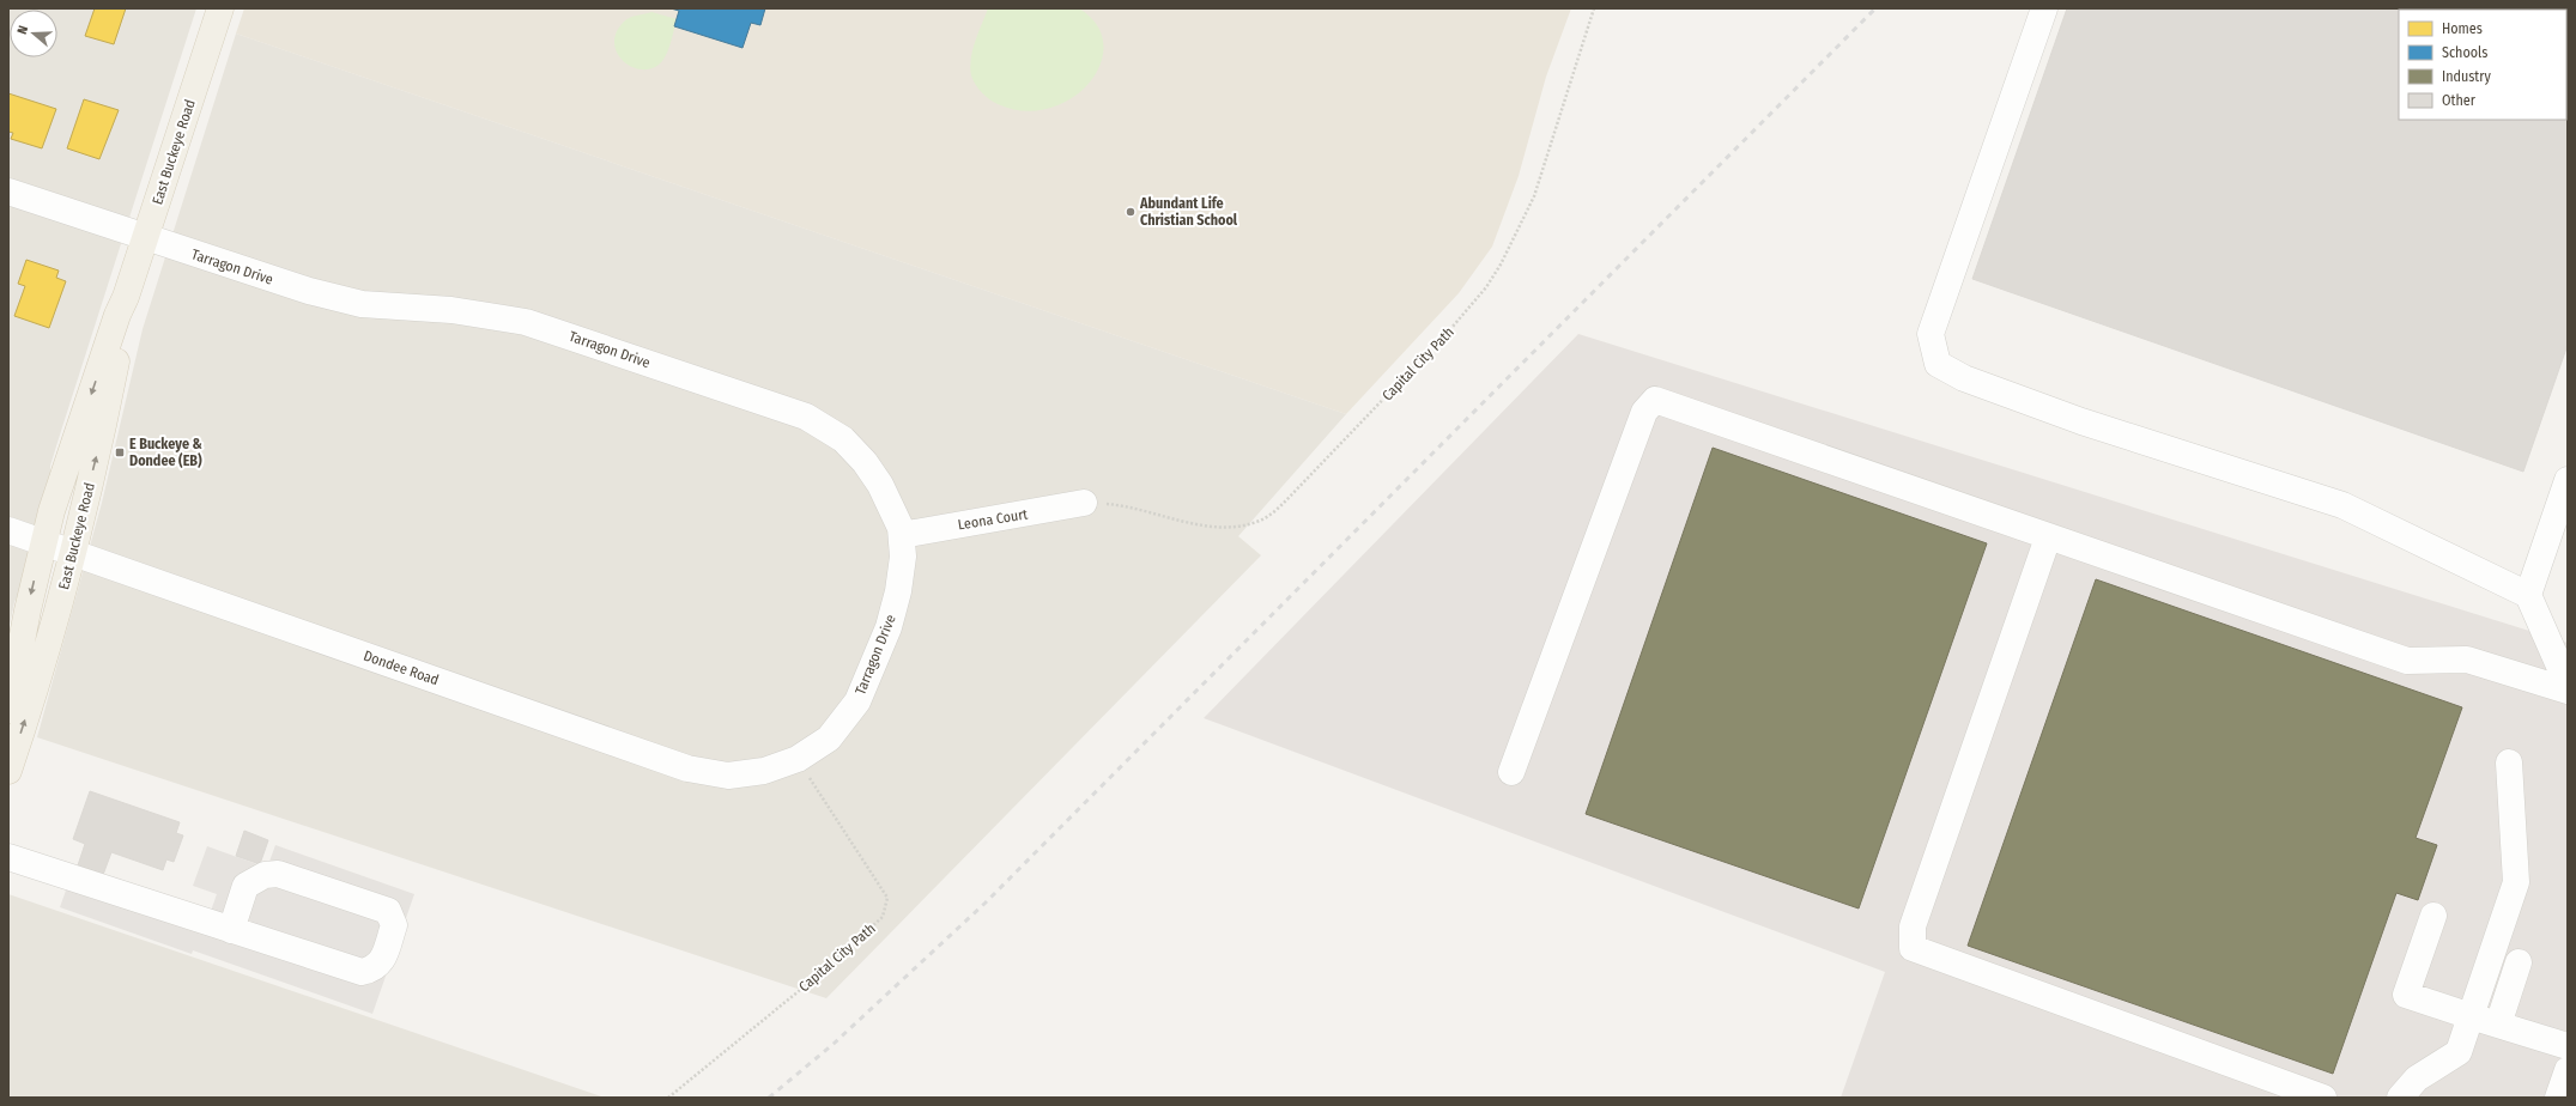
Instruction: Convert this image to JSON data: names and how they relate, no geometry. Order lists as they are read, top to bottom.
{
  "streets": {
    "main road": ["East Buckeye Road"],
    "street": ["Tarragon Drive", "Leona Court", "Dondee Road"],
    "path": ["Capital City Path"]
  },
  "crossings": [
    ["East Buckeye Road", "Tarragon Drive"],
    ["East Buckeye Road", "Dondee Road"],
    ["Tarragon Drive", "Capital City Path"],
    ["Tarragon Drive", "Leona Court"],
    ["Tarragon Drive", "Dondee Road"],
    ["Capital City Path", "Leona Court"],
    ["Capital City Path", "Dondee Road"]
  ],
  "places": {
    "other": ["Abundant Life Christian School"],
    "transit": ["E Buckeye & Dondee (EB)"]
  },
  "legend": [
    "Homes",
    "Schools",
    "Industry",
    "Other"
  ],
  "north": "left"
}
